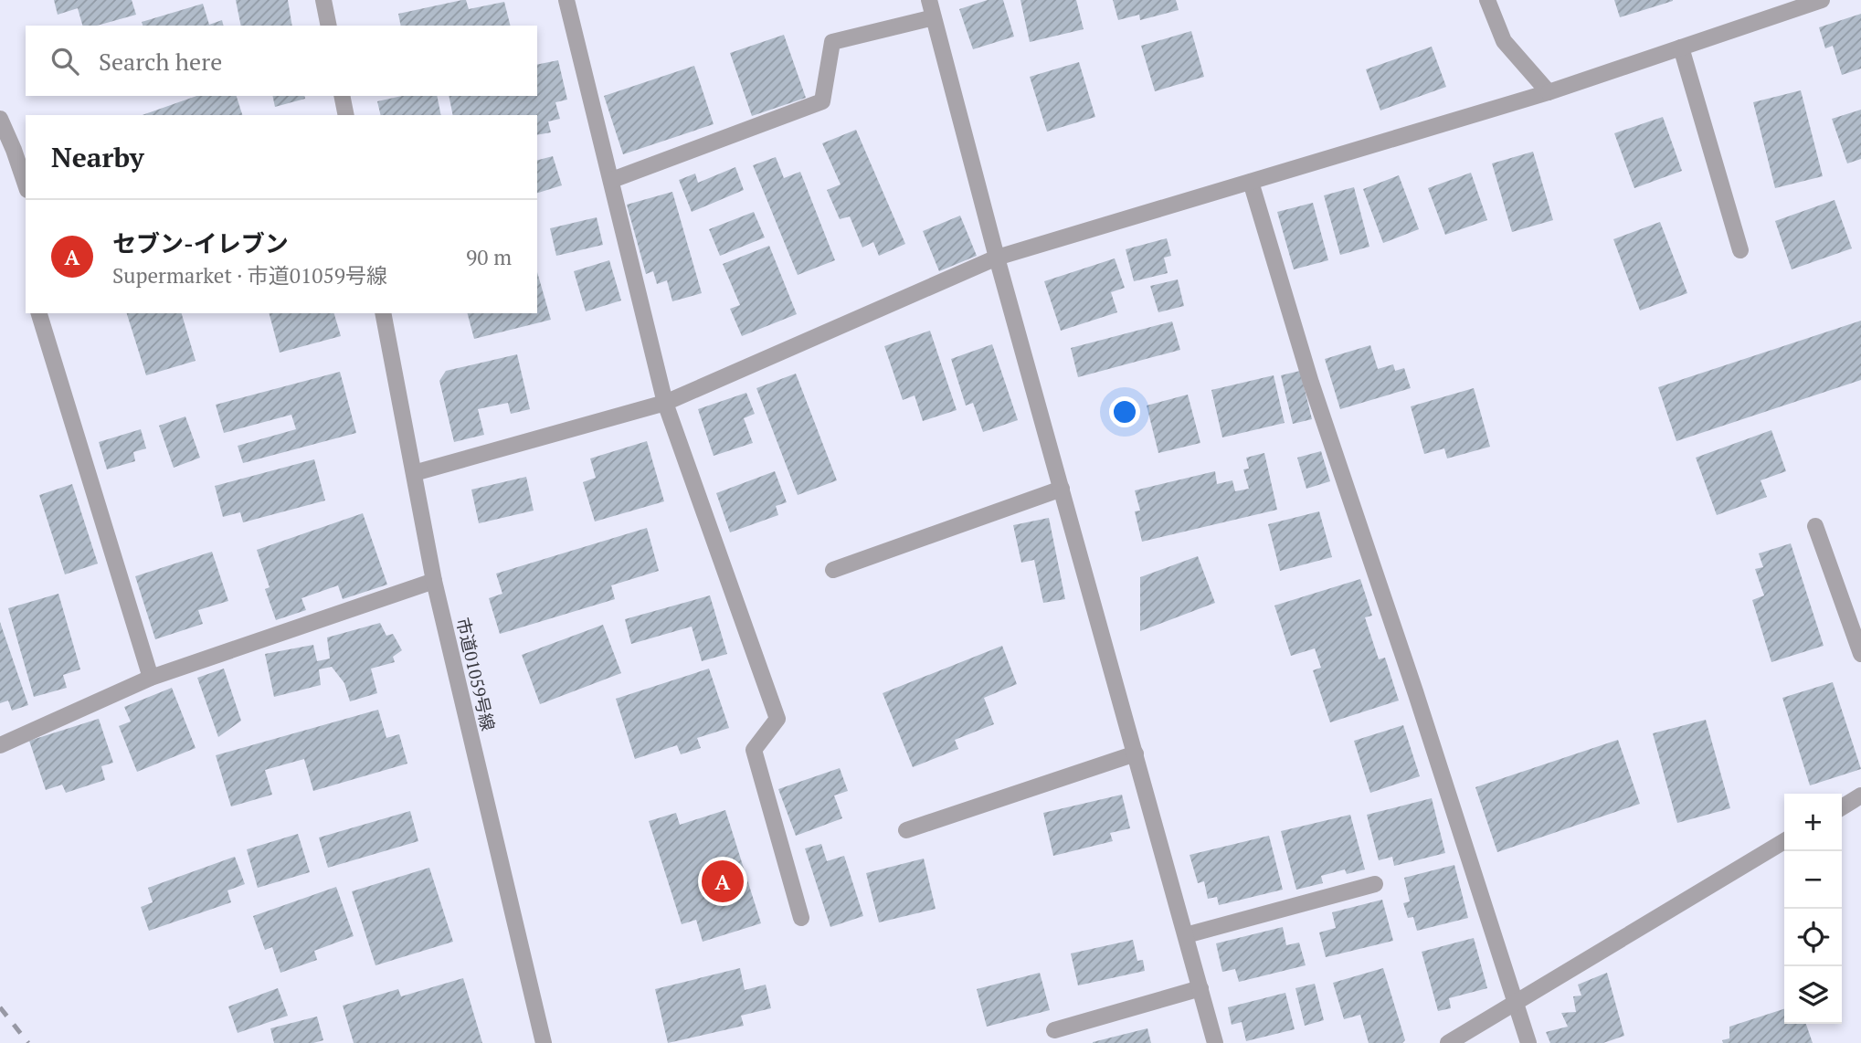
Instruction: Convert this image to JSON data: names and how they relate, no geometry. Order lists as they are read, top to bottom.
{
  "streets": {
    "street": ["市道01059号線"]
  },
  "page": {
    "search": "Search here",
    "heading": "Nearby",
    "list": [
      {
        "mark": "A",
        "name": "セブン-イレブン",
        "note": "Supermarket · 市道01059号線",
        "value": "90 m"
      }
    ],
    "map_buttons": ["+", "−"],
    "pins": "A"
  }
}
